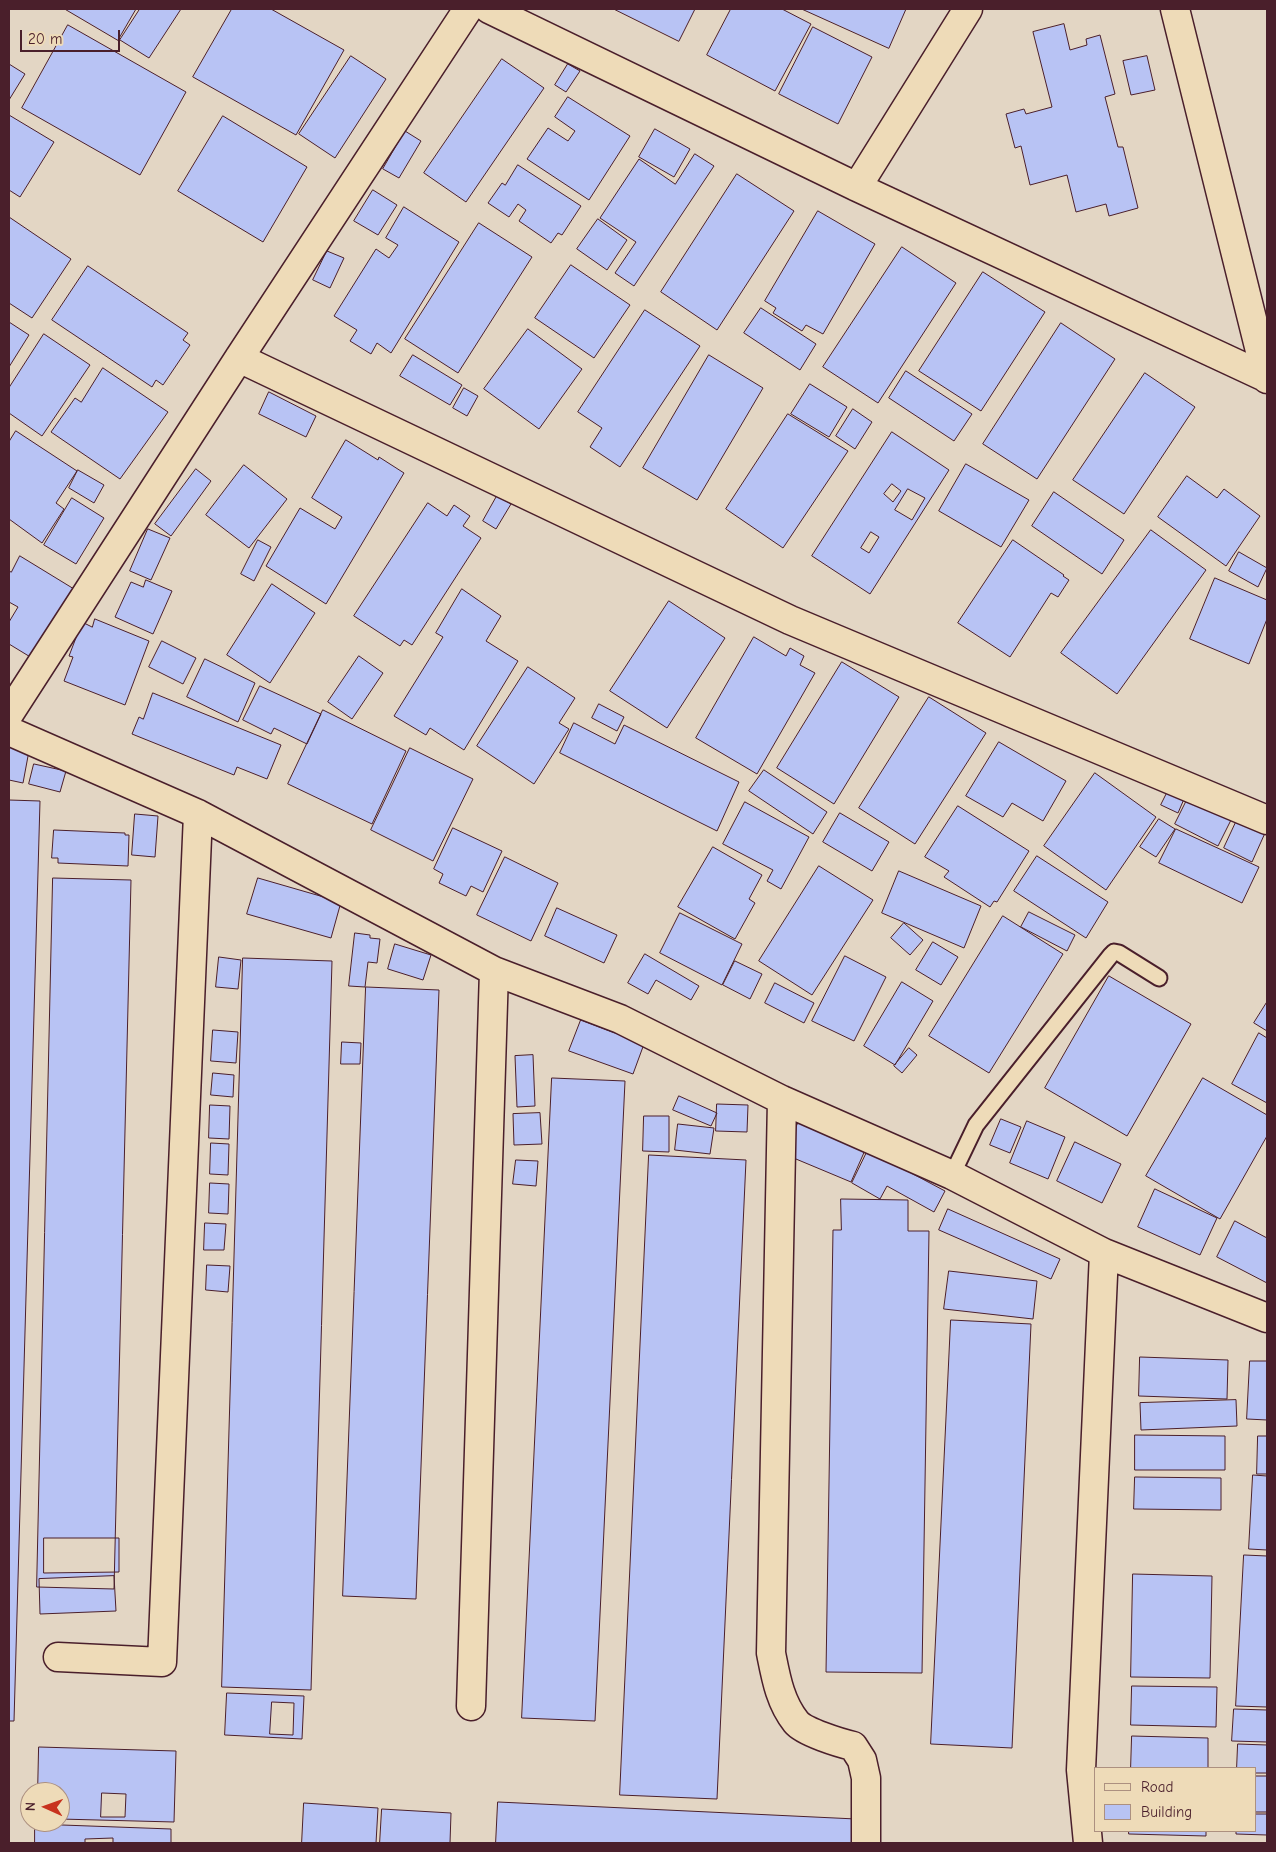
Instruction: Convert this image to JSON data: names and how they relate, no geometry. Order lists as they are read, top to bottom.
{
  "legend": ["Road", "Building"],
  "scale_bar": "20 m",
  "north": "left"
}
